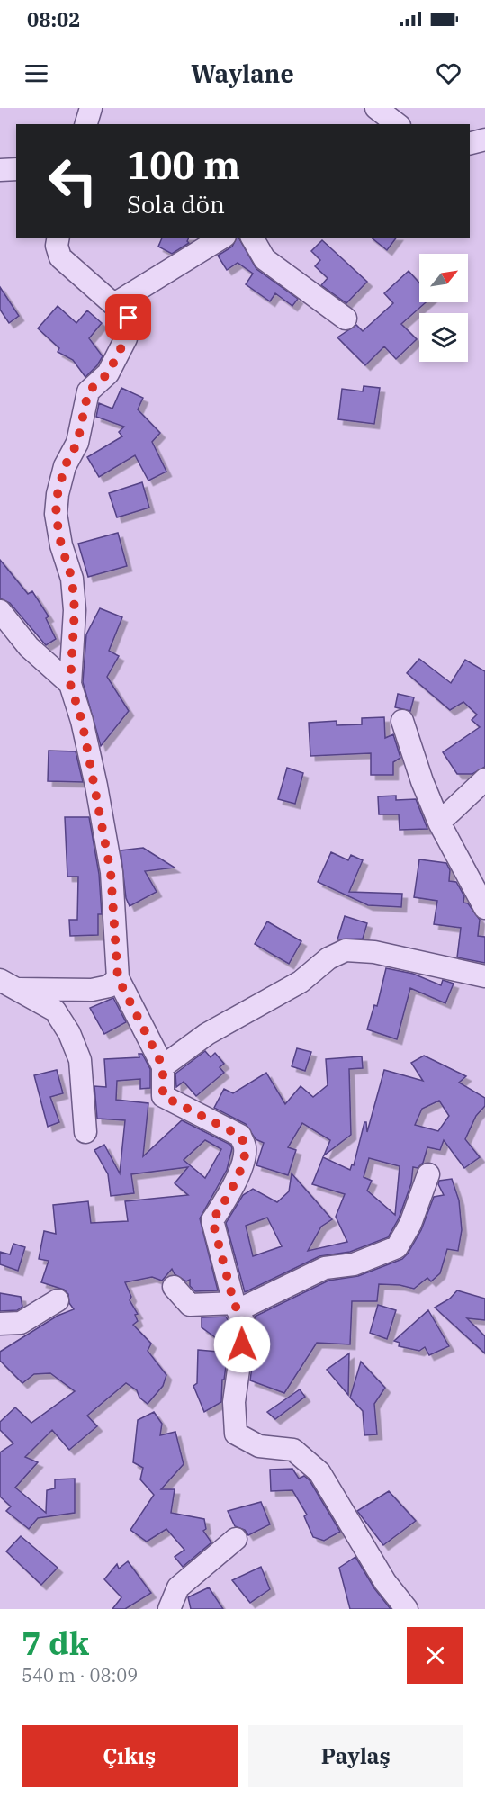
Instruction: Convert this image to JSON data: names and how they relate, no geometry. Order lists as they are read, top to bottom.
{
  "north": "top right",
  "page": {
    "status": "08:02",
    "header": "Waylane",
    "turn": ["100 m", "Sola dön"],
    "heading": ["7 dk", "540 m · 08:09"],
    "buttons": ["Çıkış", "Paylaş"]
  }
}
